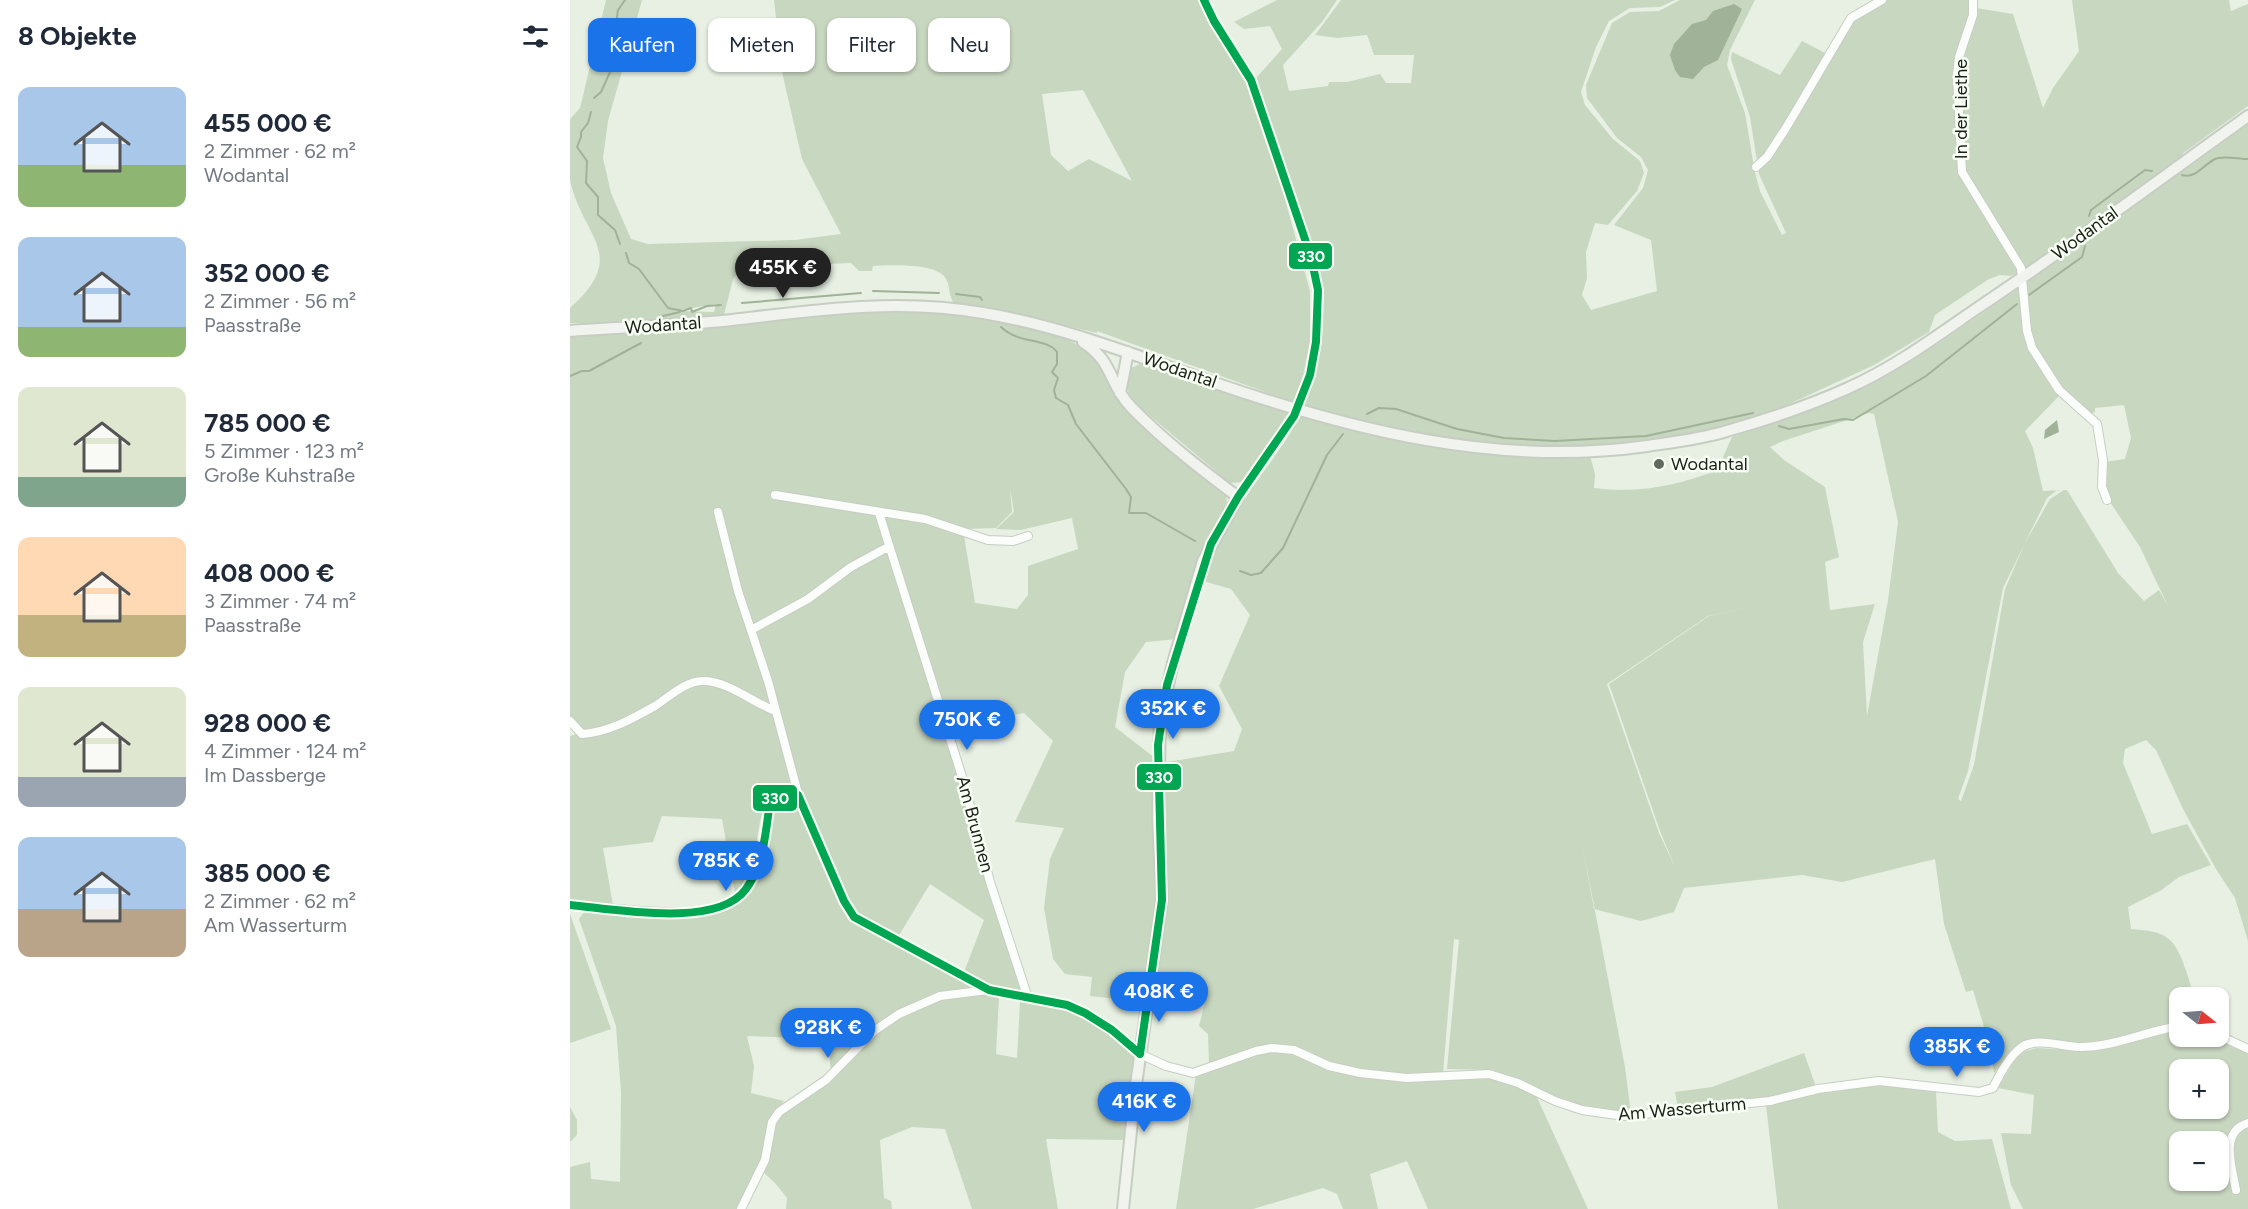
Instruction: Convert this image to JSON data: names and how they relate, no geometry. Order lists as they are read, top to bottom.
{
  "streets": {
    "main road": ["Wodantal"],
    "street": ["In der Liethe", "Am Brunnen", "Am Wasserturm"]
  },
  "crossings": [
    ["In der Liethe", "Wodantal"]
  ],
  "places": ["Wodantal"],
  "lines": ["transit line 330"],
  "north": "right",
  "page": {
    "heading": "8 Objekte",
    "chip": [
      "Kaufen",
      "Mieten",
      "Filter",
      "Neu"
    ],
    "list": [
      {
        "name": "455 000 €",
        "note": "2 Zimmer · 62 m² · Wodantal"
      },
      {
        "name": "352 000 €",
        "note": "2 Zimmer · 56 m² · Paasstraße"
      },
      {
        "name": "785 000 €",
        "note": "5 Zimmer · 123 m² · Große Kuhstraße"
      },
      {
        "name": "408 000 €",
        "note": "3 Zimmer · 74 m² · Paasstraße"
      },
      {
        "name": "928 000 €",
        "note": "4 Zimmer · 124 m² · Im Dassberge"
      },
      {
        "name": "385 000 €",
        "note": "2 Zimmer · 62 m² · Am Wasserturm"
      }
    ],
    "price": [
      "455K €",
      "352K €",
      "750K €",
      "785K €",
      "408K €",
      "928K €",
      "385K €",
      "416K €"
    ],
    "map_buttons": ["+", "−"]
  }
}
